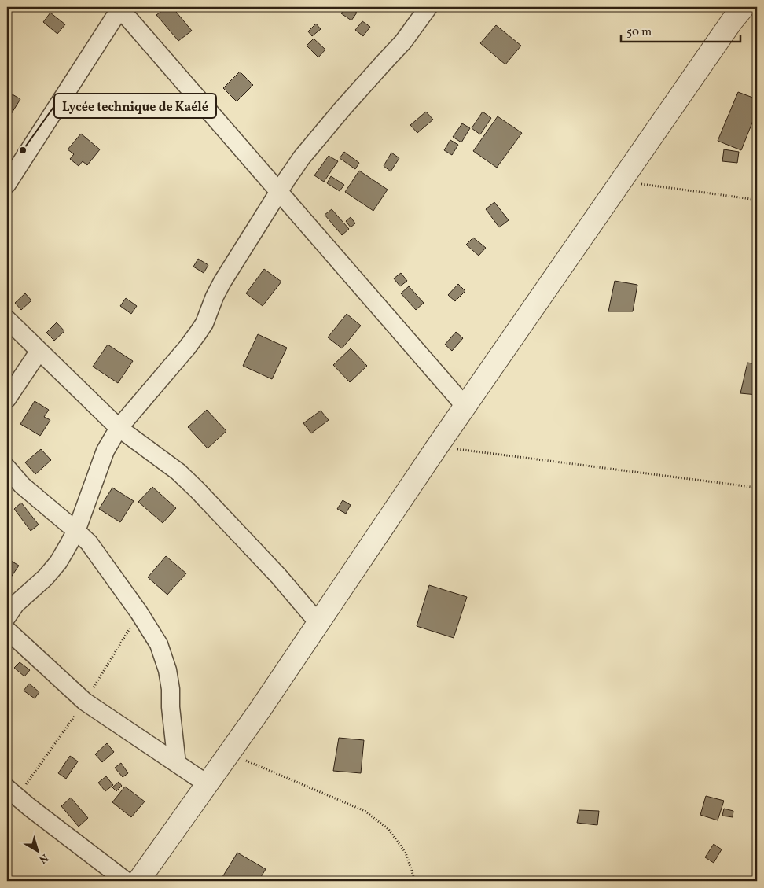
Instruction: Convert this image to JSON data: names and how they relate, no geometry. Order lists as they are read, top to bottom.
{
  "places": ["Lycée technique de Kaélé"],
  "scale_bar": "50 m",
  "north": "bottom right"
}
